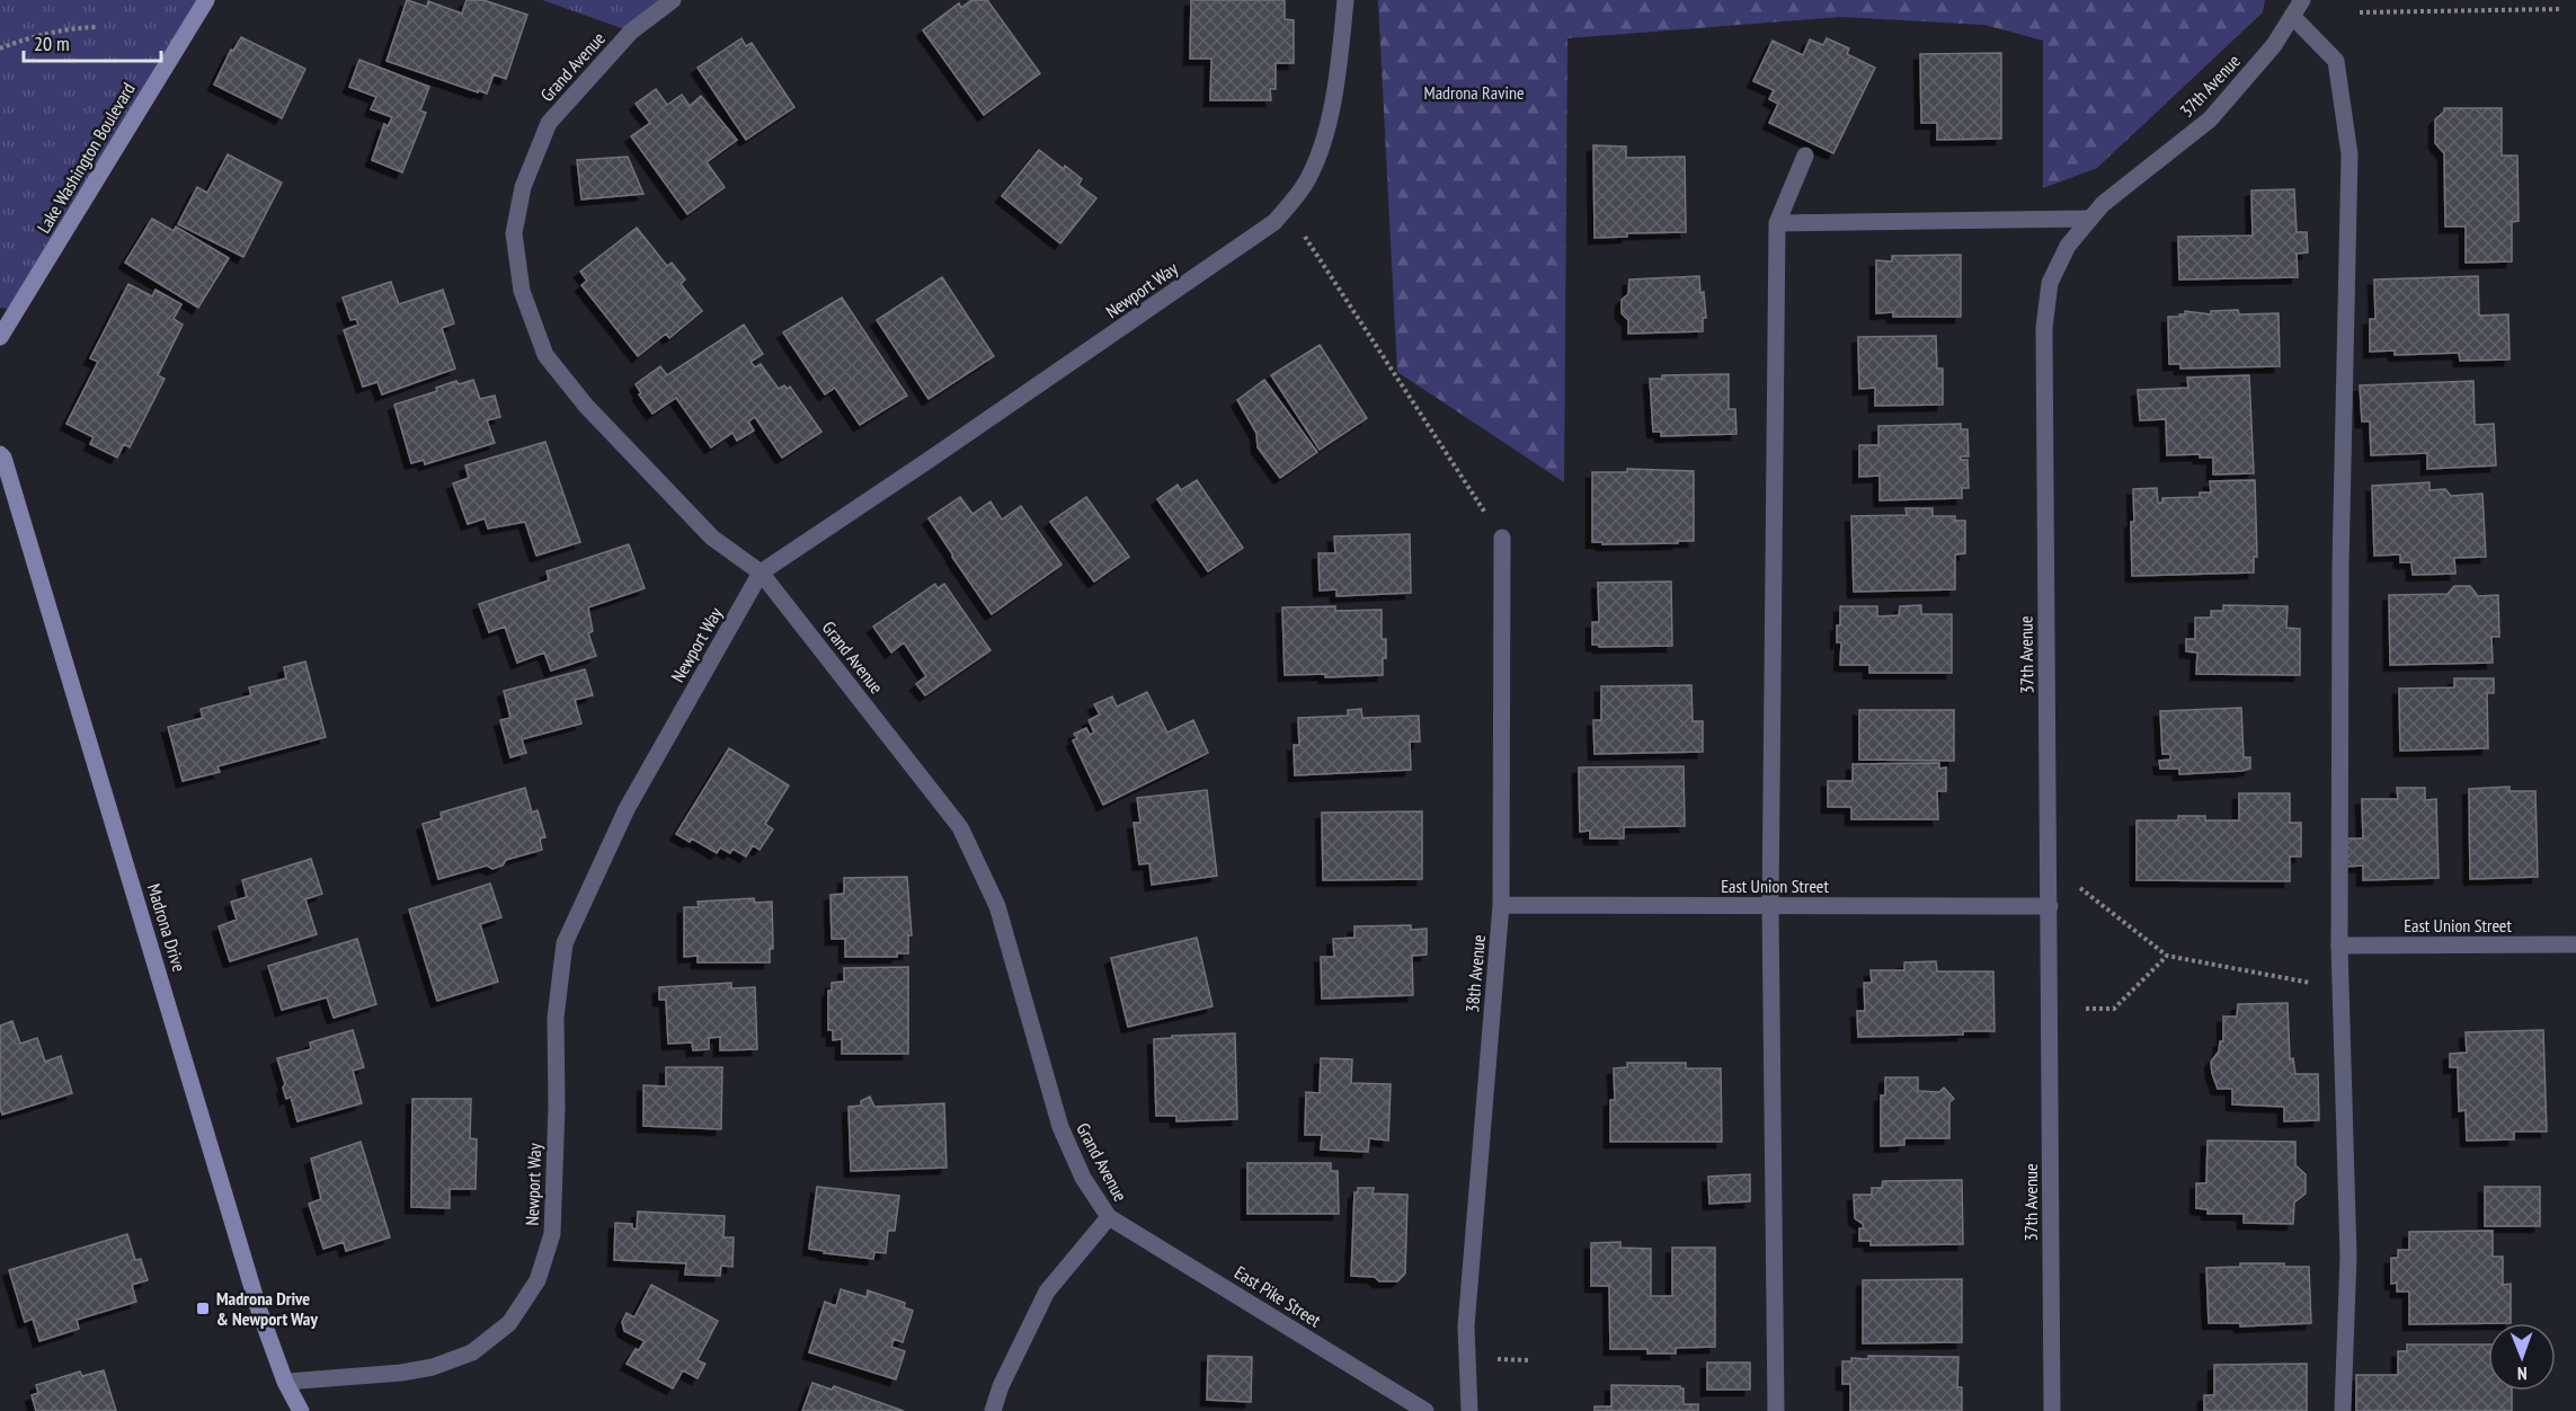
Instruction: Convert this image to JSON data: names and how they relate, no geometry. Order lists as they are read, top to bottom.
{
  "streets": {
    "street": [
      "Grand Avenue",
      "37th Avenue",
      "Lake Washington Boulevard",
      "Newport Way",
      "East Union Street",
      "Madrona Drive",
      "38th Avenue",
      "East Pike Street"
    ]
  },
  "crossings": [
    ["Grand Avenue", "Newport Way"],
    ["Grand Avenue", "East Pike Street"],
    ["37th Avenue", "East Union Street"],
    ["Newport Way", "Madrona Drive"],
    ["East Union Street", "38th Avenue"]
  ],
  "parks": ["Madrona Ravine"],
  "places": {
    "transit": ["Madrona Drive & Newport Way"]
  },
  "scale_bar": "20 m",
  "north": "bottom"
}
